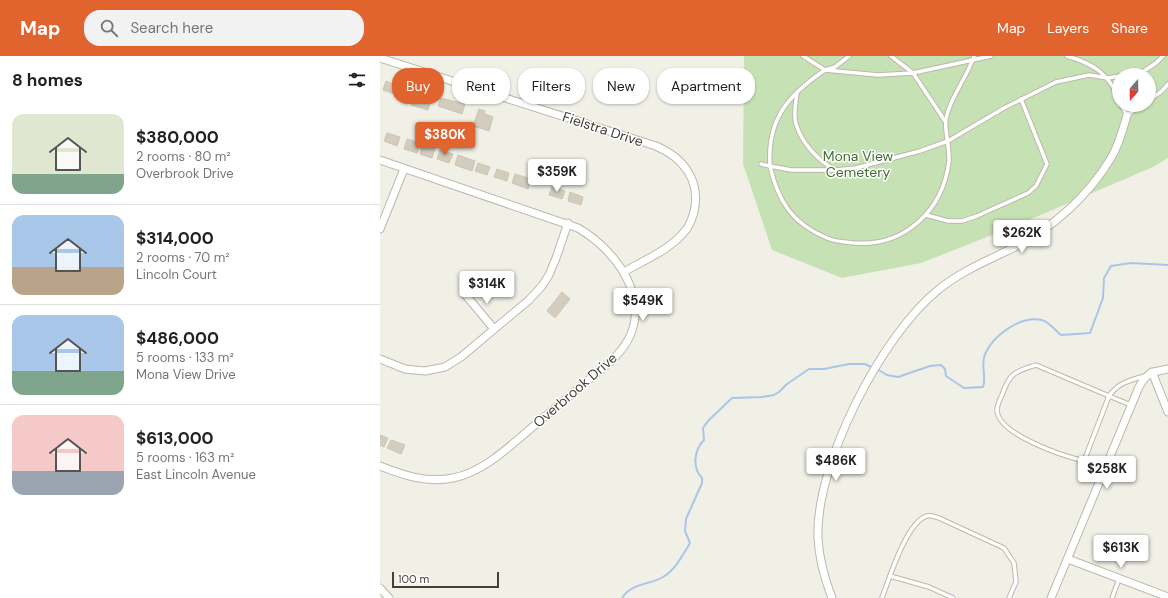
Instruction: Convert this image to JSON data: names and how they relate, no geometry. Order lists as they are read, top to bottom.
{
  "streets": {
    "street": ["Fielstra Drive", "Overbrook Drive"]
  },
  "crossings": [
    ["Fielstra Drive", "Overbrook Drive"]
  ],
  "parks": ["Mona View Cemetery"],
  "scale_bar": "100 m",
  "north": "bottom",
  "page": {
    "header": "Map",
    "search": "Search here",
    "nav": ["Map", "Layers", "Share"],
    "heading": "8 homes",
    "chip": [
      "Buy",
      "Rent",
      "Filters",
      "New",
      "Apartment"
    ],
    "list": [
      {
        "name": "$380,000",
        "note": "2 rooms · 80 m² · Overbrook Drive"
      },
      {
        "name": "$314,000",
        "note": "2 rooms · 70 m² · Lincoln Court"
      },
      {
        "name": "$486,000",
        "note": "5 rooms · 133 m² · Mona View Drive"
      },
      {
        "name": "$613,000",
        "note": "5 rooms · 163 m² · East Lincoln Avenue"
      }
    ],
    "price": [
      "$380K",
      "$359K",
      "$262K",
      "$314K",
      "$549K",
      "$486K",
      "$258K",
      "$613K"
    ],
    "scale": "100 m"
  }
}
